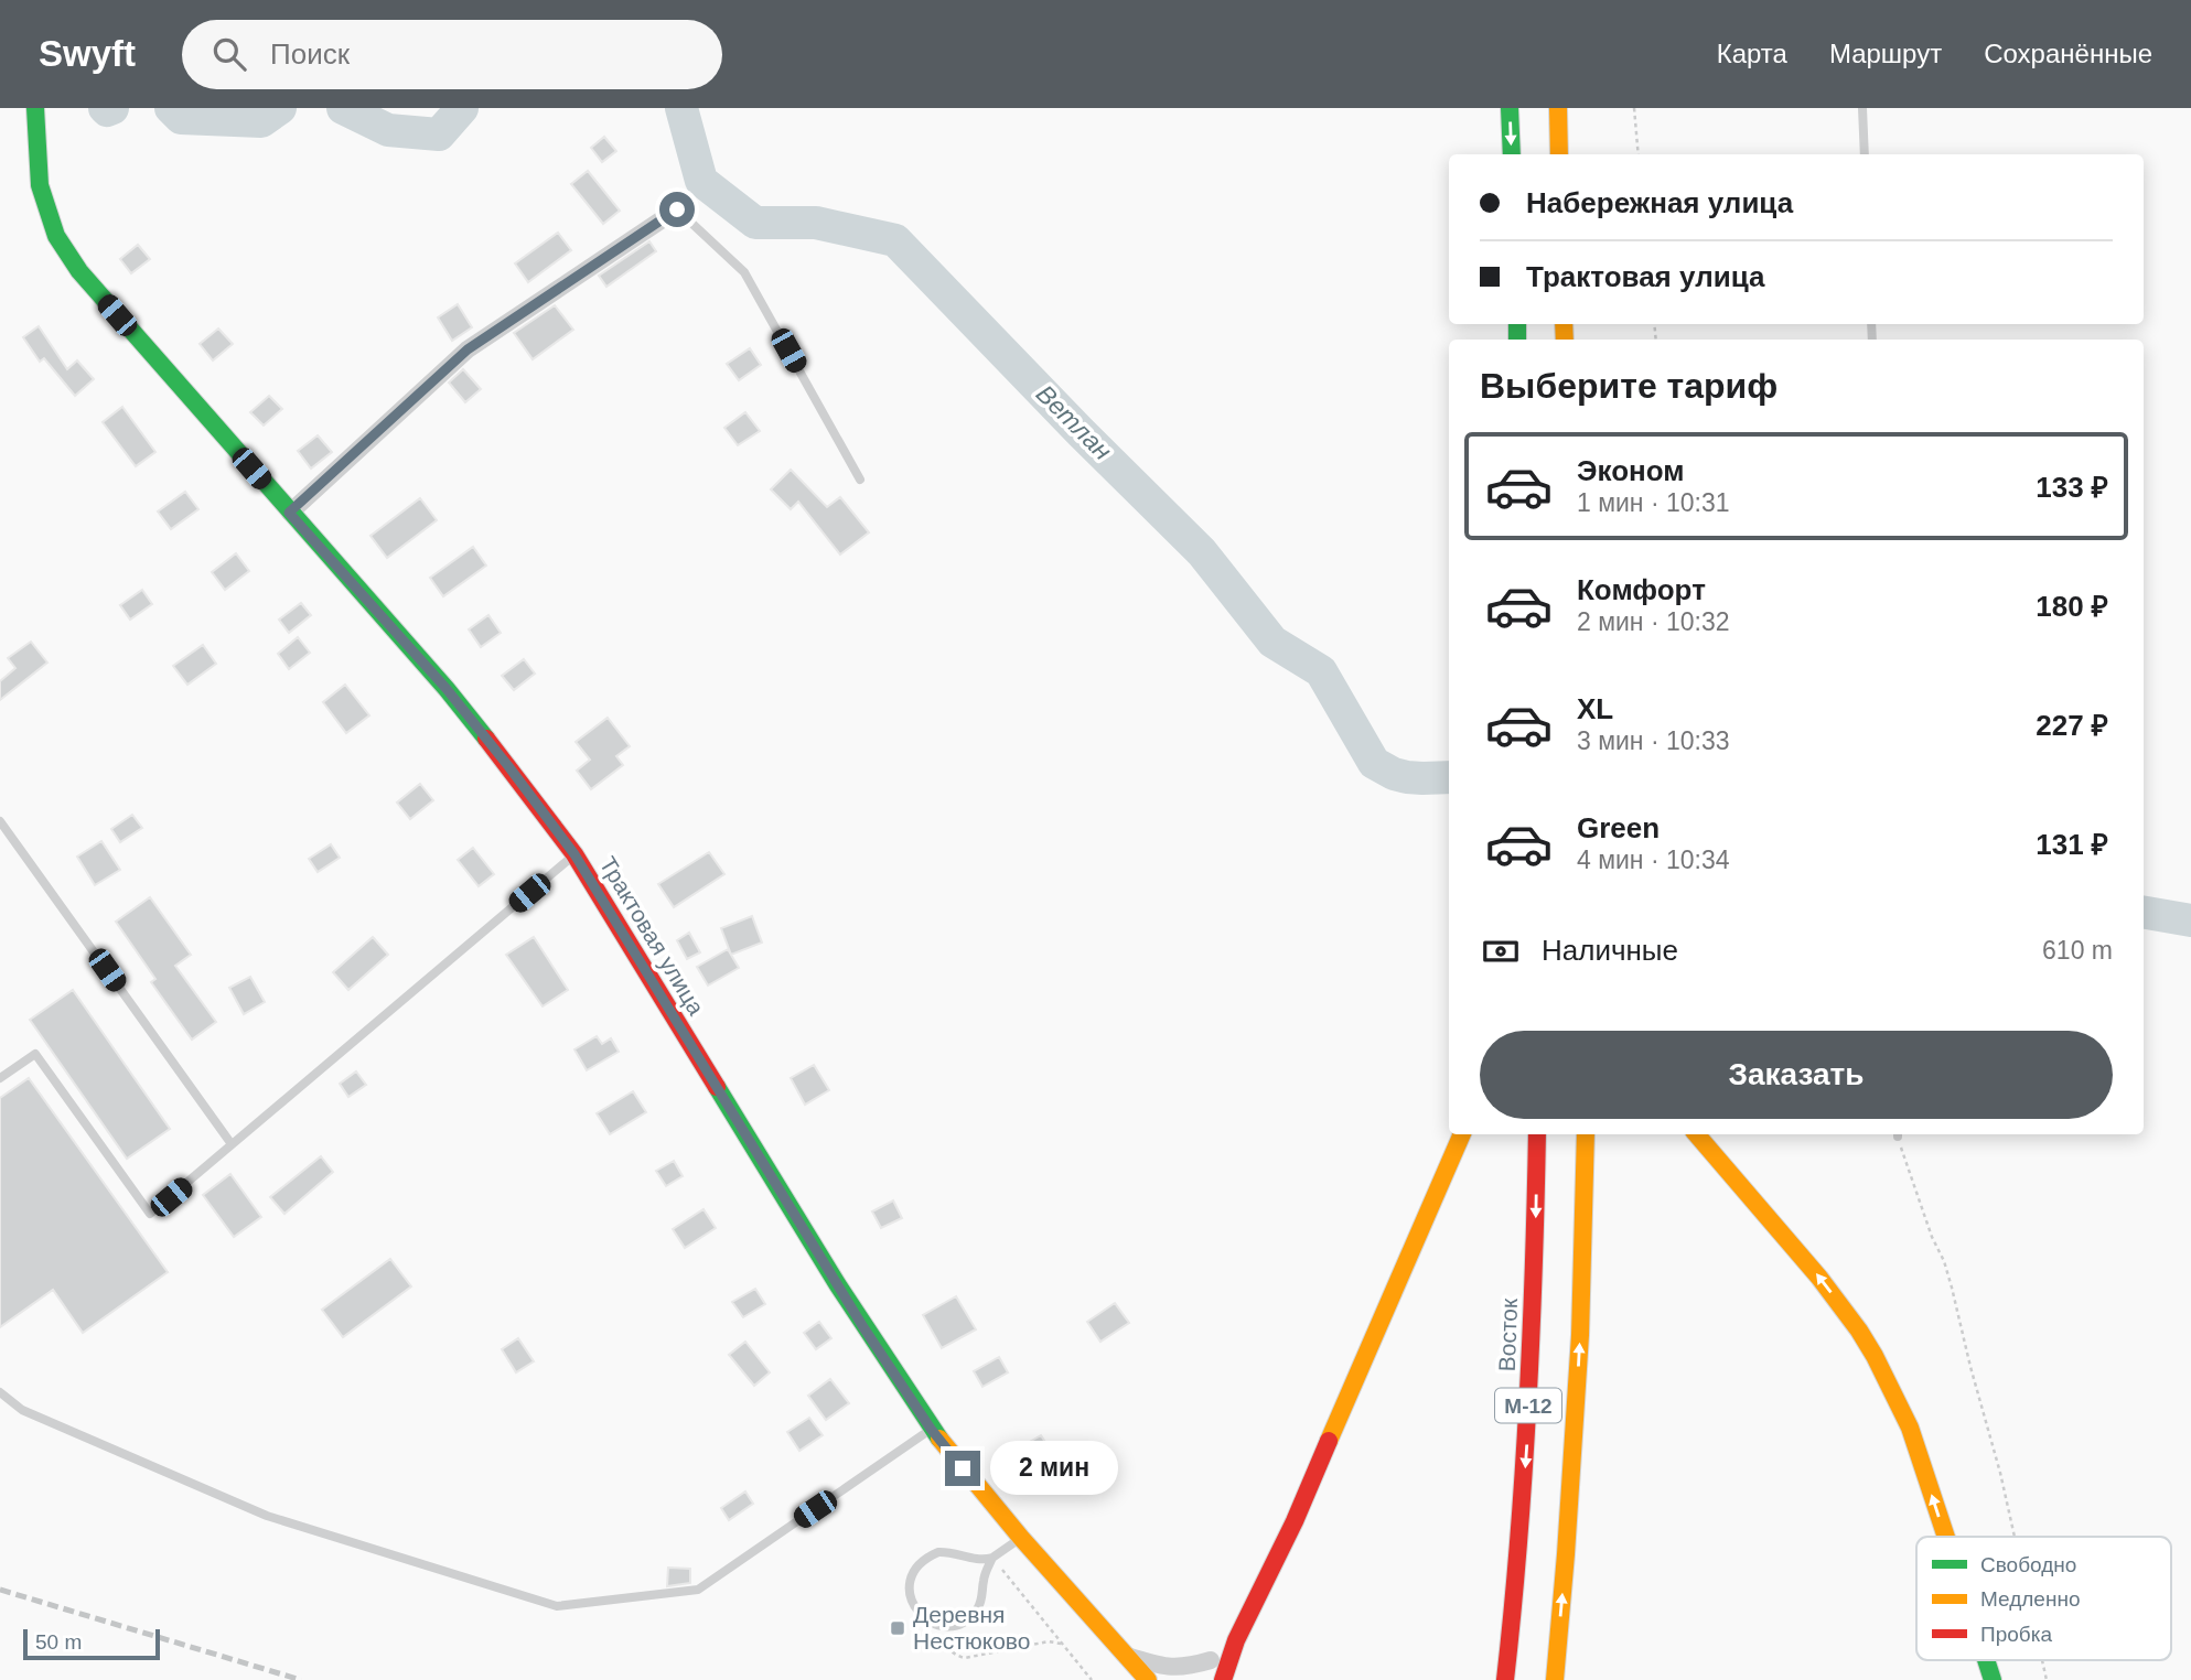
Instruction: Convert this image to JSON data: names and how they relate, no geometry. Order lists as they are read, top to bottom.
{
  "streets": {
    "main road": ["Трактовая улица", "Восток", "М-12"]
  },
  "water": ["Ветлан"],
  "places": {
    "transit": ["Деревня Нестюково"]
  },
  "legend": ["Свободно", "Медленно", "Пробка"],
  "scale_bar": "50 m",
  "page": {
    "header": "Swyft",
    "search": "Поиск",
    "nav": ["Карта", "Маршрут", "Сохранённые"],
    "banner": ["Набережная улица", "Трактовая улица"],
    "heading": "Выберите тариф",
    "list": [
      {
        "name": "Эконом",
        "note": "1 мин · 10:31",
        "value": "133 ₽"
      },
      {
        "name": "Комфорт",
        "note": "2 мин · 10:32",
        "value": "180 ₽"
      },
      {
        "name": "XL",
        "note": "3 мин · 10:33",
        "value": "227 ₽"
      },
      {
        "name": "Green",
        "note": "4 мин · 10:34",
        "value": "131 ₽"
      }
    ],
    "pay": ["Наличные", "610 m"],
    "buttons": "Заказать",
    "bubble": "2 мин",
    "scale": "50 m"
  }
}
